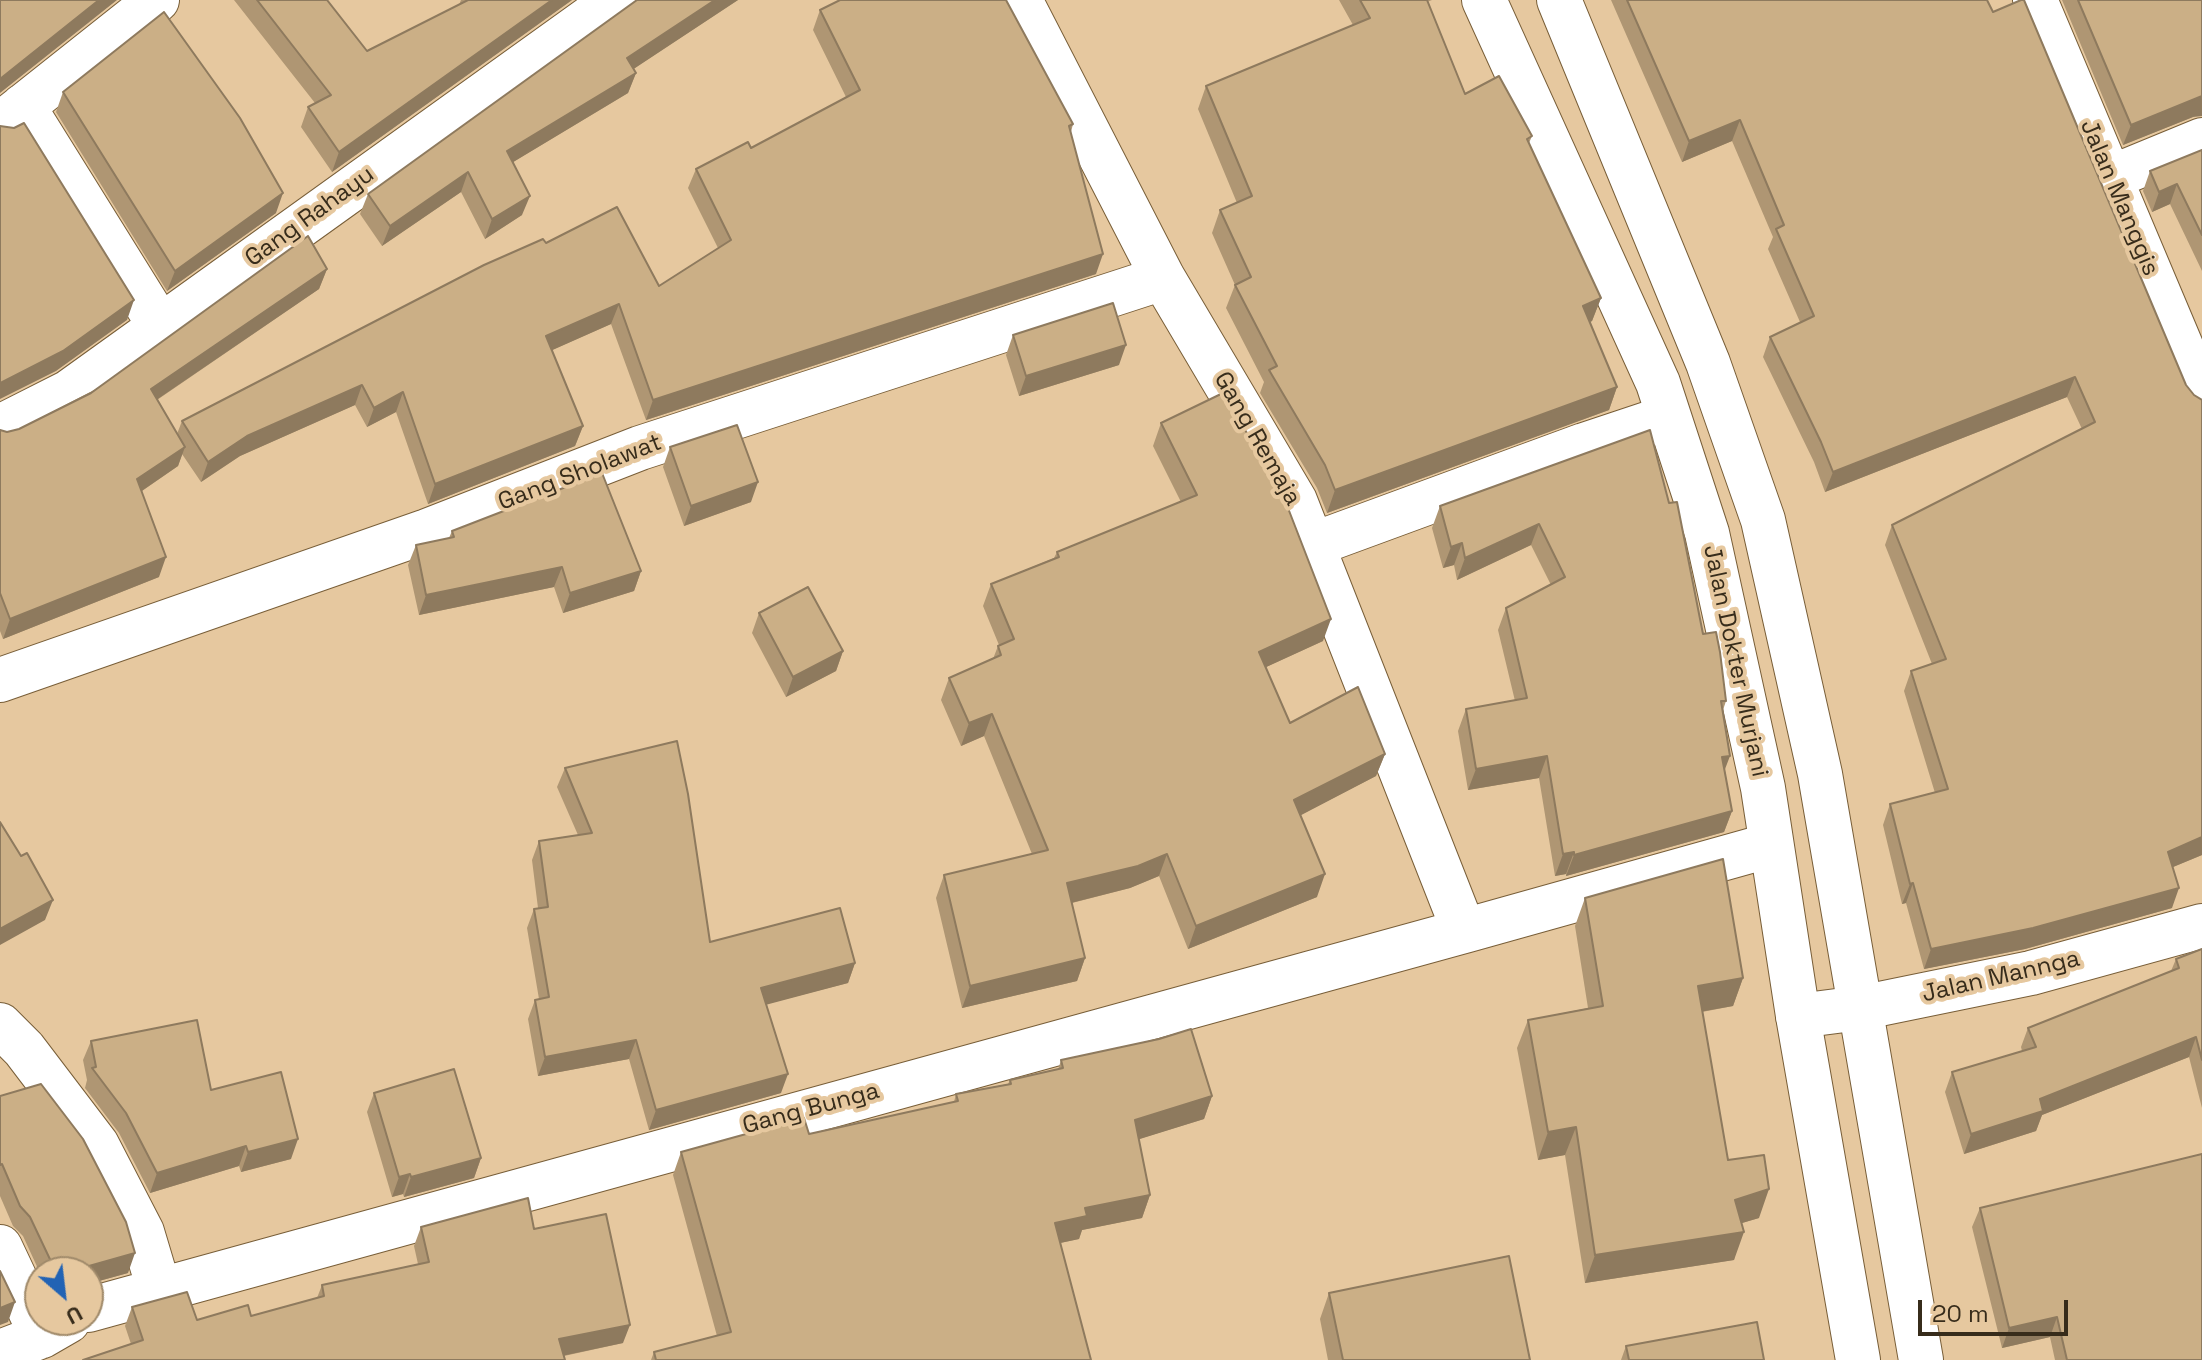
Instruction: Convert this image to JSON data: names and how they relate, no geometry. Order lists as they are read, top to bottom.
{
  "streets": {
    "street": [
      "Jalan Manggis",
      "Gang Rahayu",
      "Gang Remaja",
      "Gang Sholawat",
      "Jalan Dokter Murjani",
      "Jalan Mannga",
      "Gang Bunga"
    ]
  },
  "crossings": [
    ["Gang Remaja", "Gang Sholawat"],
    ["Gang Remaja", "Gang Bunga"],
    ["Jalan Dokter Murjani", "Jalan Mannga"],
    ["Jalan Dokter Murjani", "Gang Bunga"]
  ],
  "scale_bar": "20 m",
  "north": "bottom right"
}
